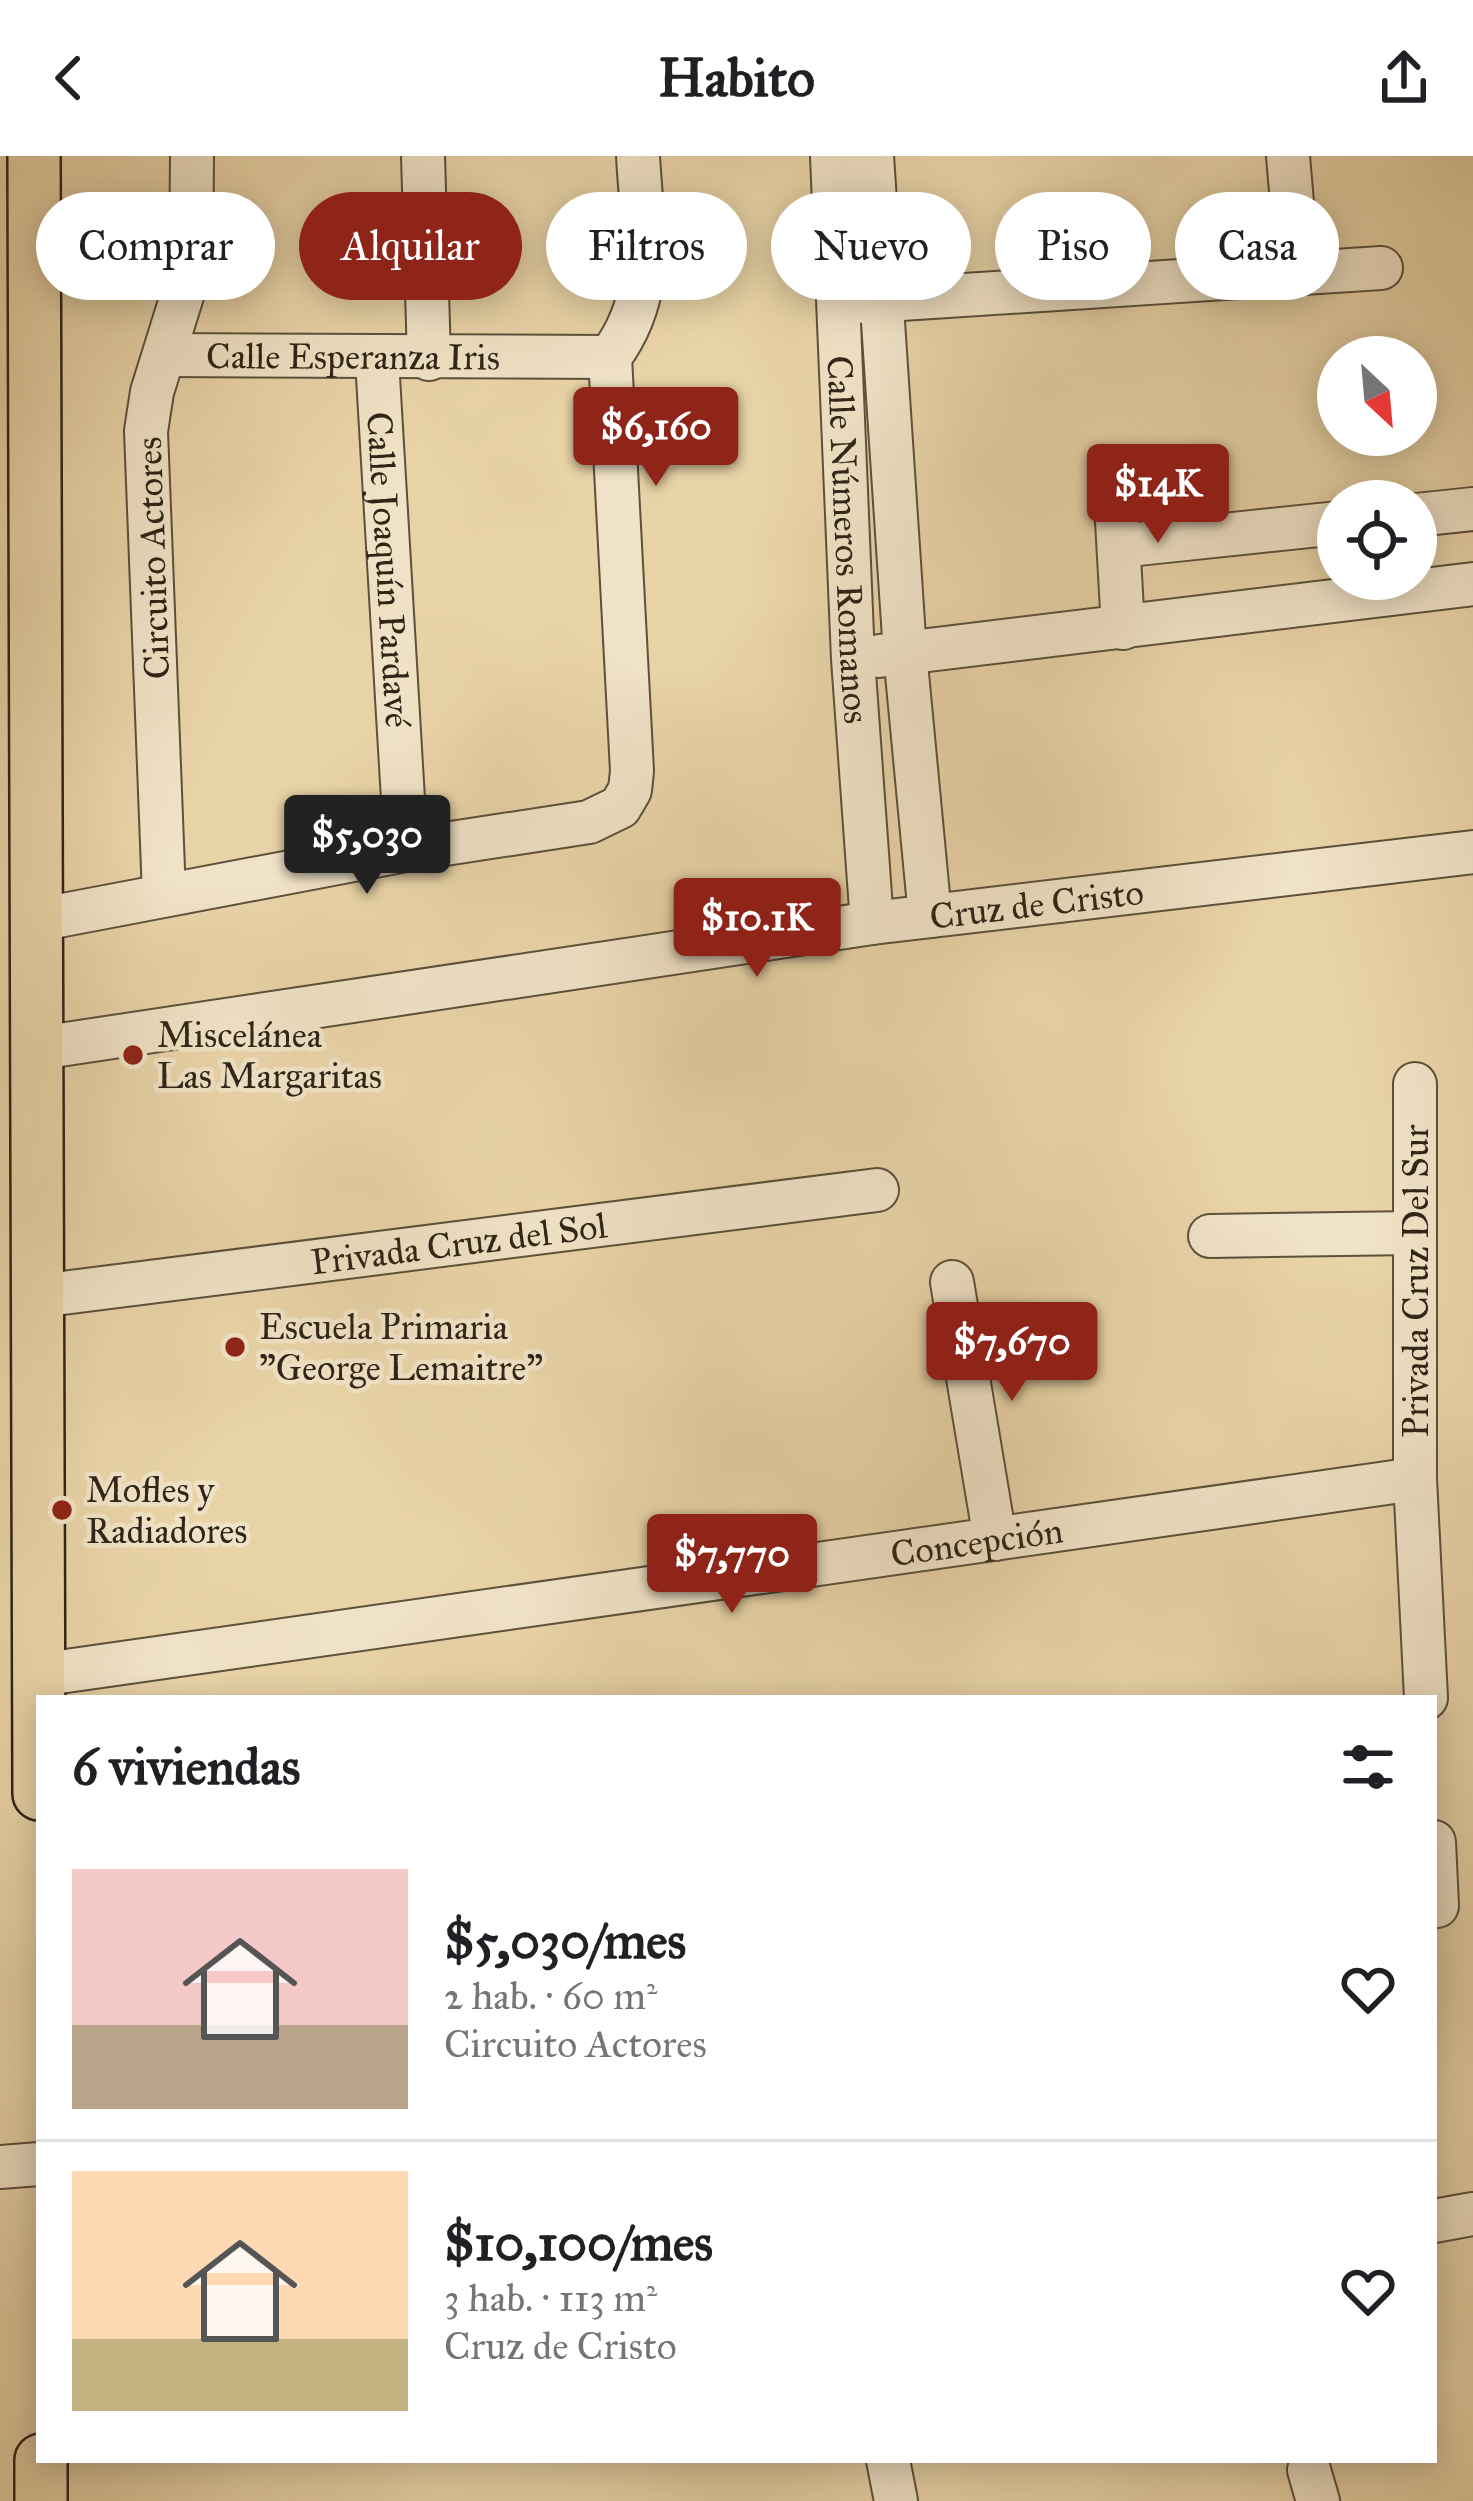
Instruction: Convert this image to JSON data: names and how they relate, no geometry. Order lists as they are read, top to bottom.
{
  "streets": {
    "street": [
      "Calle Esperanza Iris",
      "Calle Números Romanos",
      "Circuito Actores",
      "Calle Joaquín Pardavé",
      "Cruz de Cristo",
      "Privada Cruz del Sol",
      "Privada Cruz Del Sur",
      "Concepción"
    ]
  },
  "crossings": [
    ["Calle Esperanza Iris", "Circuito Actores"],
    ["Calle Esperanza Iris", "Calle Joaquín Pardavé"],
    ["Calle Números Romanos", "Cruz de Cristo"],
    ["Privada Cruz Del Sur", "Concepción"]
  ],
  "places": ["Miscelánea Las Margaritas", "Escuela Primaria \"George Lemaitre\"", "Mofles y Radiadores"],
  "north": "bottom right",
  "page": {
    "header": "Habito",
    "chip": [
      "Comprar",
      "Alquilar",
      "Filtros",
      "Nuevo",
      "Piso",
      "Casa"
    ],
    "price": [
      "$6,160",
      "$14K",
      "$5,030",
      "$10.1K",
      "$7,670",
      "$7,770"
    ],
    "heading": "6 viviendas",
    "list": [
      {
        "name": "$5,030/mes",
        "note": "2 hab. · 60 m² · Circuito Actores"
      },
      {
        "name": "$10,100/mes",
        "note": "3 hab. · 113 m² · Cruz de Cristo"
      }
    ]
  }
}
